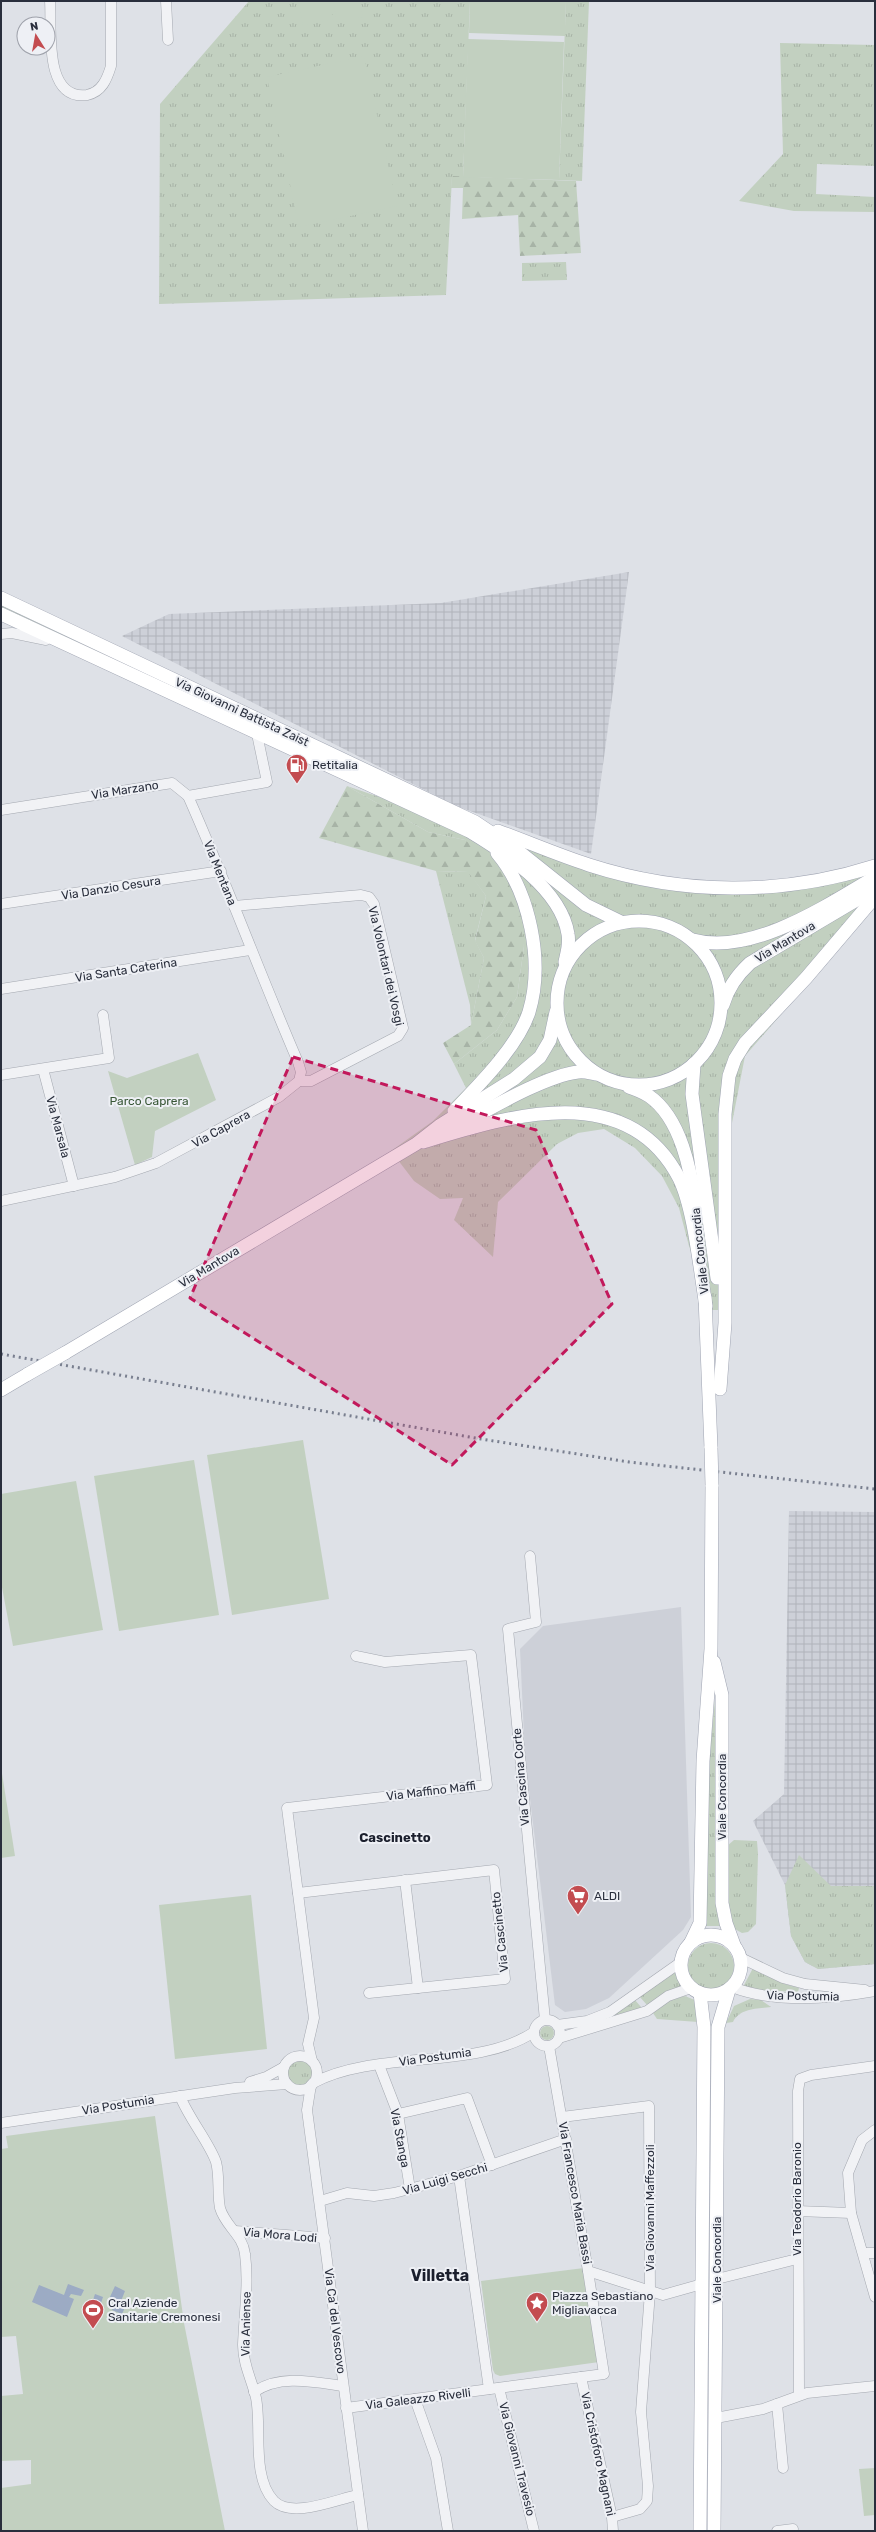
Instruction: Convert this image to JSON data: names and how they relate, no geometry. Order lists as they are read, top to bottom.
{
  "streets": {
    "main road": ["Via Giovanni Battista Zaist", "Via Mantova", "Viale Concordia"],
    "street": [
      "Via Marzano",
      "Via Mentana",
      "Via Danzio Cesura",
      "Via Volontari dei Vosgi",
      "Via Santa Caterina",
      "Via Marsala",
      "Via Caprera",
      "Via Cascina Corte",
      "Via Maffino Maffi",
      "Via Cascinetto",
      "Via Postumia",
      "Via Stanga",
      "Via Luigi Secchi",
      "Via Francesco Maria Bassi",
      "Via Teodorio Baronio",
      "Via Giovanni Maffezzoli",
      "Via Mora Lodi",
      "Via Ca' del Vescovo",
      "Via Aniense",
      "Via Galeazzo Rivelli",
      "Via Cristoforo Magnani",
      "Via Giovanni Travesio"
    ]
  },
  "crossings": [
    ["Via Marzano", "Via Mentana"],
    ["Via Mentana", "Via Danzio Cesura"],
    ["Via Mentana", "Via Volontari dei Vosgi"],
    ["Via Mentana", "Via Santa Caterina"],
    ["Via Volontari dei Vosgi", "Via Caprera"],
    ["Via Marsala", "Via Caprera"],
    ["Viale Concordia", "Via Postumia"],
    ["Viale Concordia", "Via Francesco Maria Bassi"],
    ["Via Cascina Corte", "Via Postumia"],
    ["Via Cascina Corte", "Via Francesco Maria Bassi"],
    ["Via Maffino Maffi", "Via Postumia"],
    ["Via Maffino Maffi", "Via Ca' del Vescovo"],
    ["Via Postumia", "Via Stanga"],
    ["Via Postumia", "Via Francesco Maria Bassi"],
    ["Via Postumia", "Via Ca' del Vescovo"],
    ["Via Postumia", "Via Aniense"],
    ["Via Stanga", "Via Luigi Secchi"],
    ["Via Luigi Secchi", "Via Francesco Maria Bassi"],
    ["Via Luigi Secchi", "Via Ca' del Vescovo"],
    ["Via Luigi Secchi", "Via Giovanni Travesio"],
    ["Via Francesco Maria Bassi", "Via Giovanni Maffezzoli"],
    ["Via Giovanni Maffezzoli", "Via Cristoforo Magnani"],
    ["Via Mora Lodi", "Via Ca' del Vescovo"],
    ["Via Mora Lodi", "Via Aniense"],
    ["Via Ca' del Vescovo", "Via Aniense"],
    ["Via Ca' del Vescovo", "Via Galeazzo Rivelli"],
    ["Via Galeazzo Rivelli", "Via Giovanni Travesio"]
  ],
  "districts": ["Cascinetto", "Villetta"],
  "parks": ["Parco Caprera"],
  "places": {
    "fuel station": ["Retitalia"],
    "supermarket": ["ALDI"],
    "place": ["Piazza Sebastiano Migliavacca"],
    "sports": ["Cral Aziende Sanitarie Cremonesi"]
  },
  "north": "top"
}
